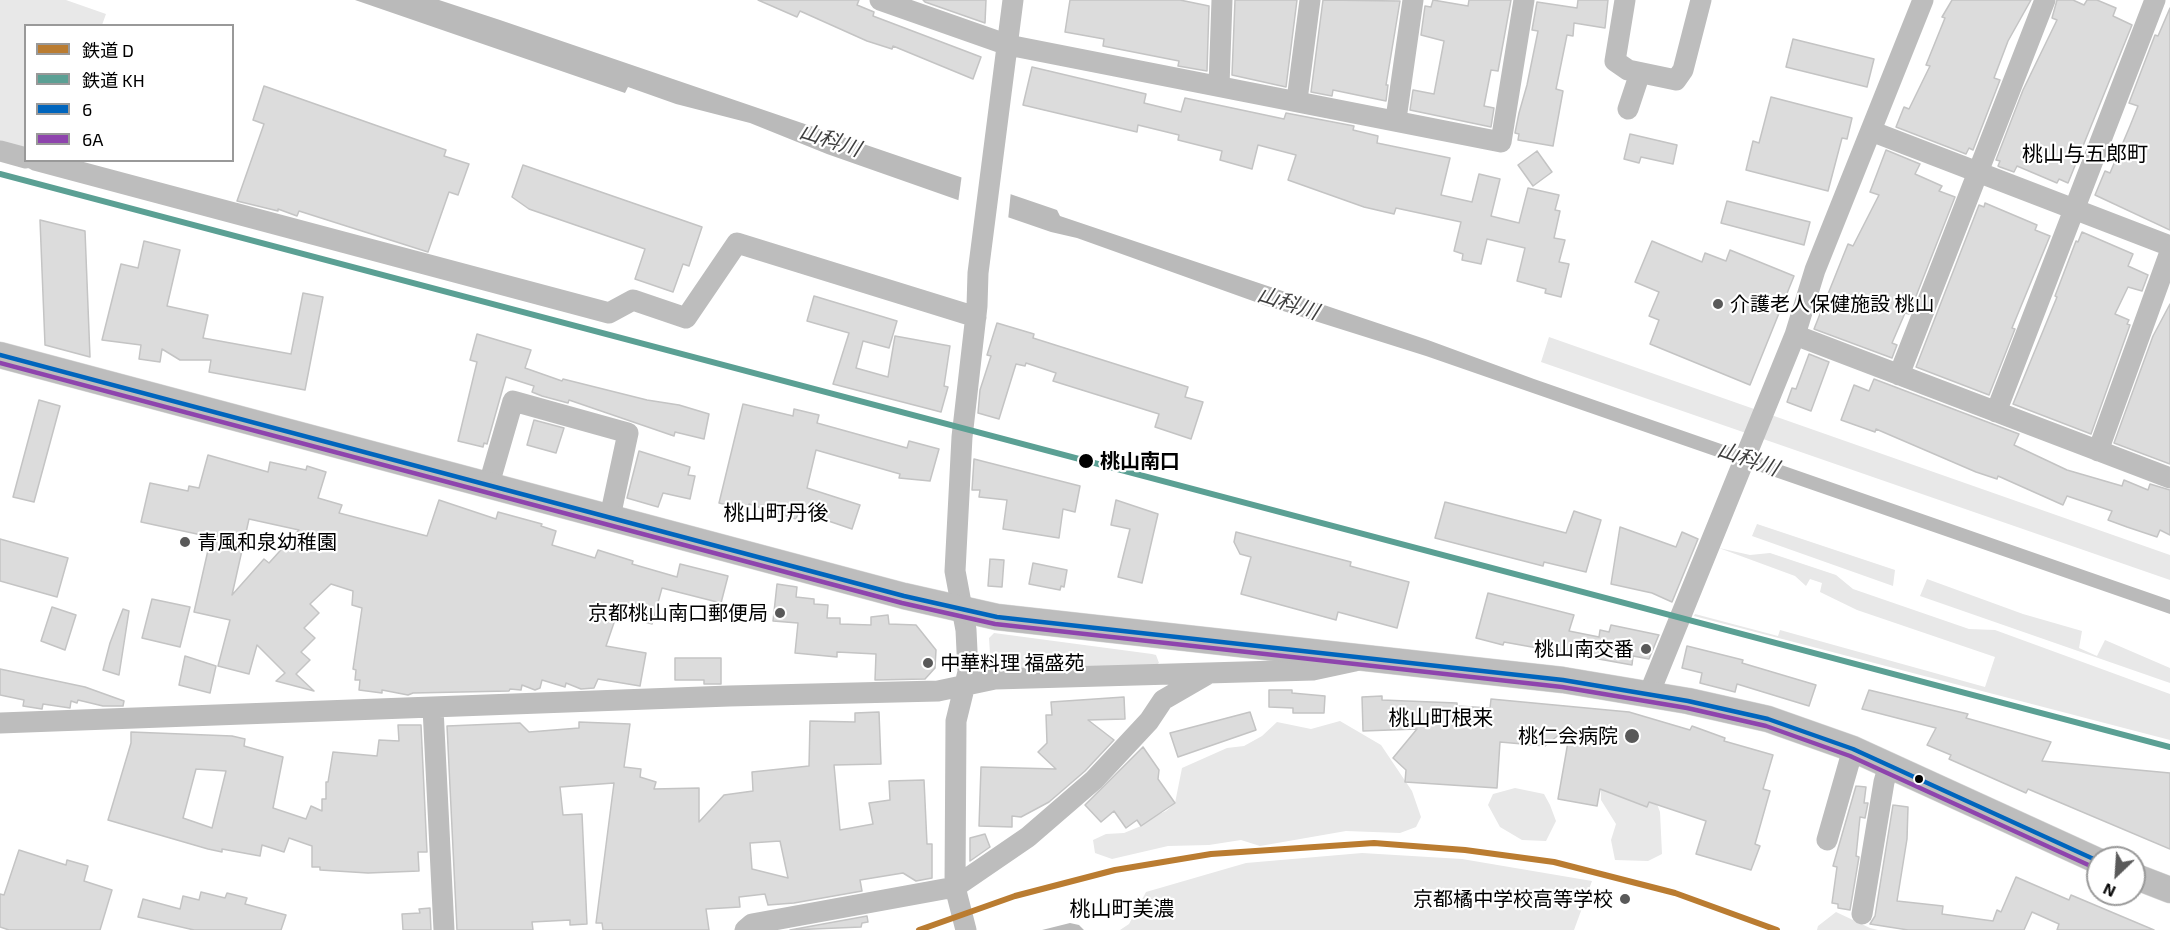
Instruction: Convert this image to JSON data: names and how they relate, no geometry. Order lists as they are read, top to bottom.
{
  "districts": [
    "桃山与五郎町",
    "桃山町丹後",
    "桃山町根来",
    "桃山町美濃"
  ],
  "water": ["山科川"],
  "places": [
    "介護老人保健施設 桃山",
    "桃山南口",
    "青風和泉幼稚園",
    "京都桃山南口郵便局",
    "桃山南交番",
    "中華料理 福盛苑",
    "桃仁会病院",
    "京都橘中学校高等学校"
  ],
  "lines": [
    "rail line KH",
    "transit line 6",
    "transit line 6A",
    "rail line D"
  ],
  "legend": [
    "鉄道 D",
    "鉄道 KH",
    "6",
    "6A"
  ],
  "north": "bottom left"
}
